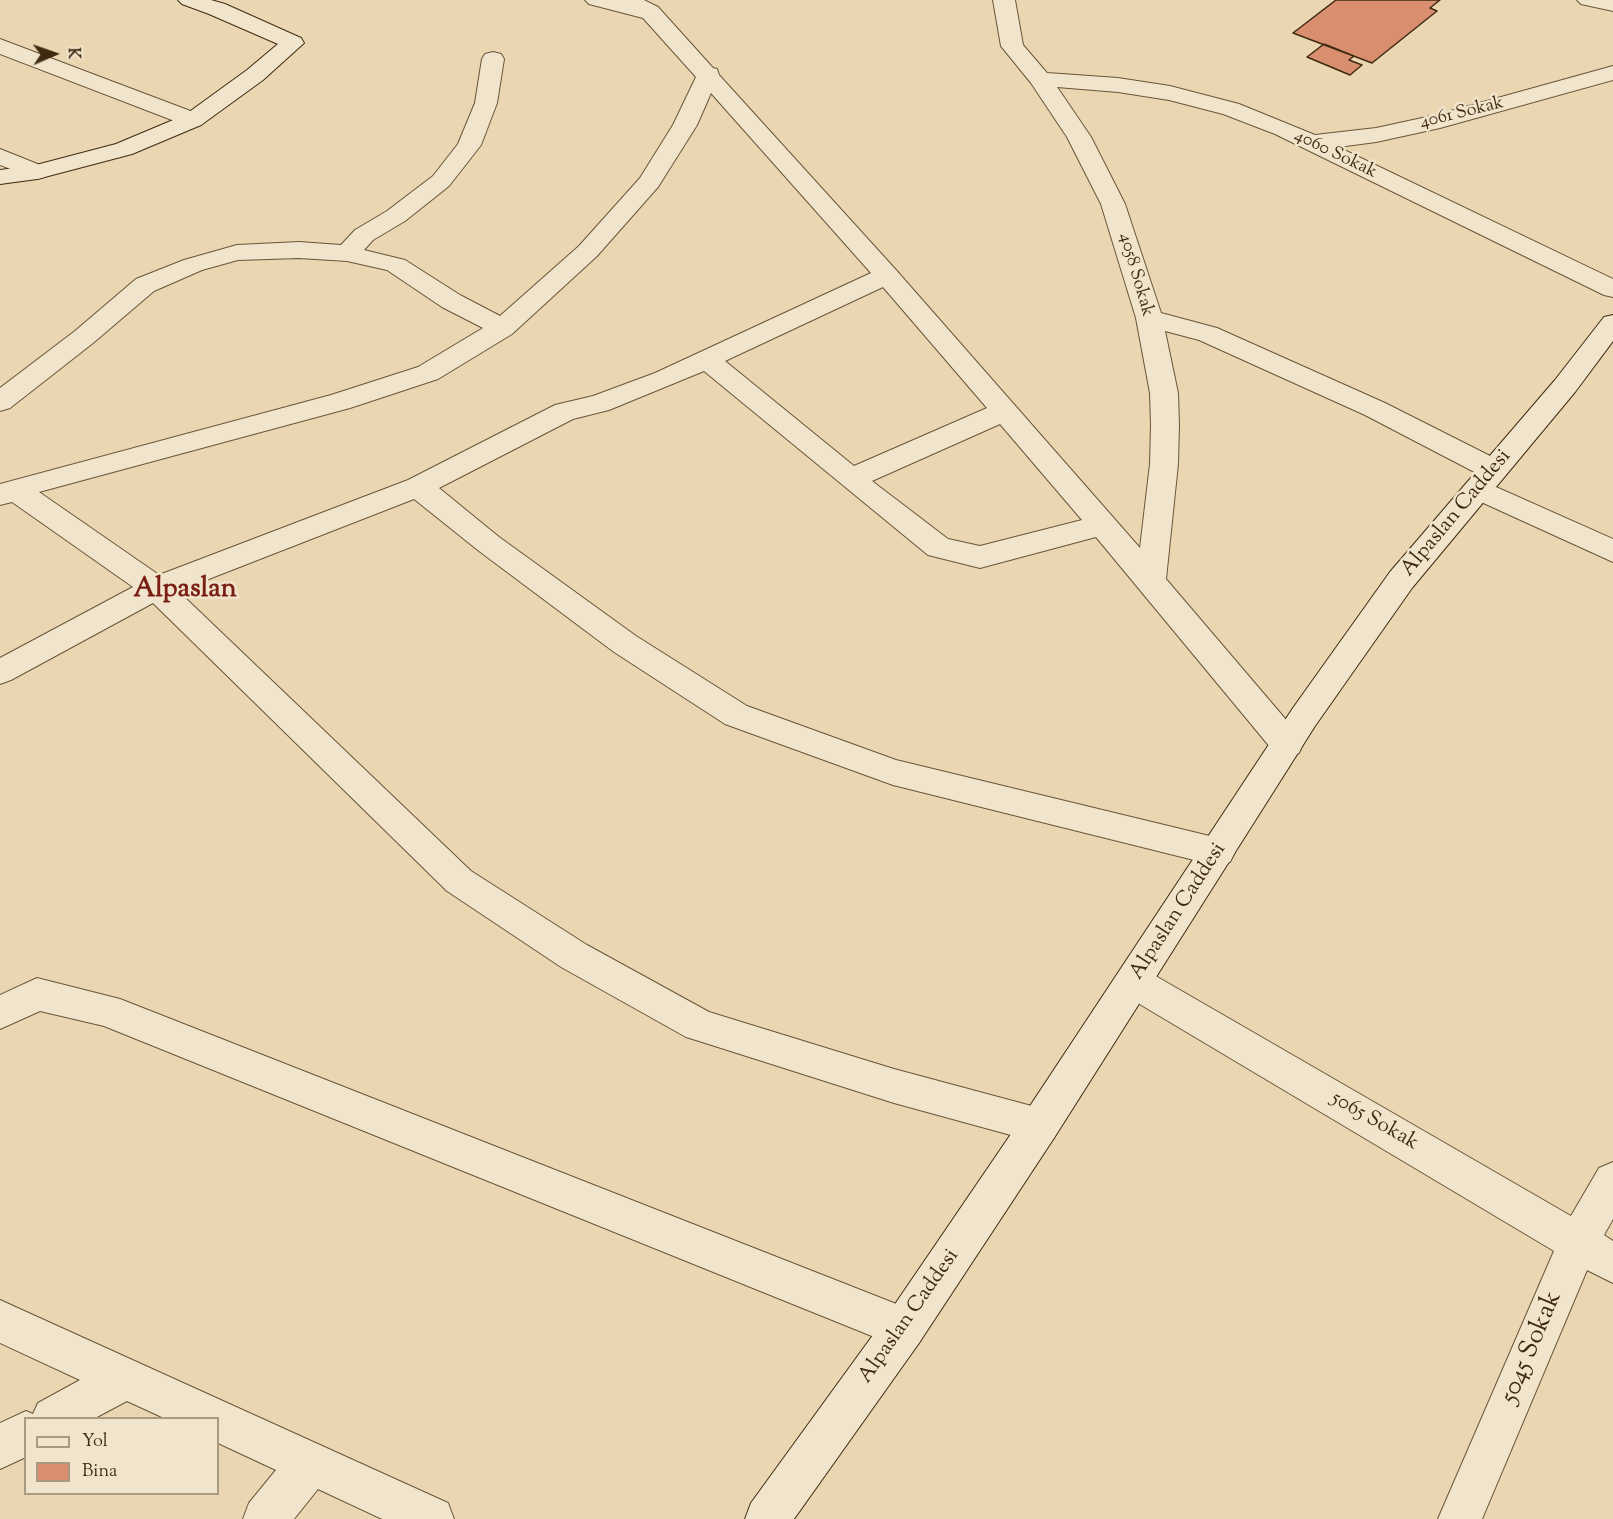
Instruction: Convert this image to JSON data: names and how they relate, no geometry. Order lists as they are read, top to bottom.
{
  "streets": {
    "street": [
      "4061 Sokak",
      "4060 Sokak",
      "4058 Sokak",
      "Alpaslan Caddesi",
      "5065 Sokak",
      "5045 Sokak"
    ]
  },
  "crossings": [
    ["4061 Sokak", "4060 Sokak"],
    ["4060 Sokak", "4058 Sokak"],
    ["Alpaslan Caddesi", "5065 Sokak"],
    ["5065 Sokak", "5045 Sokak"]
  ],
  "districts": ["Alpaslan"],
  "legend": ["Yol", "Bina"],
  "north": "right"
}
